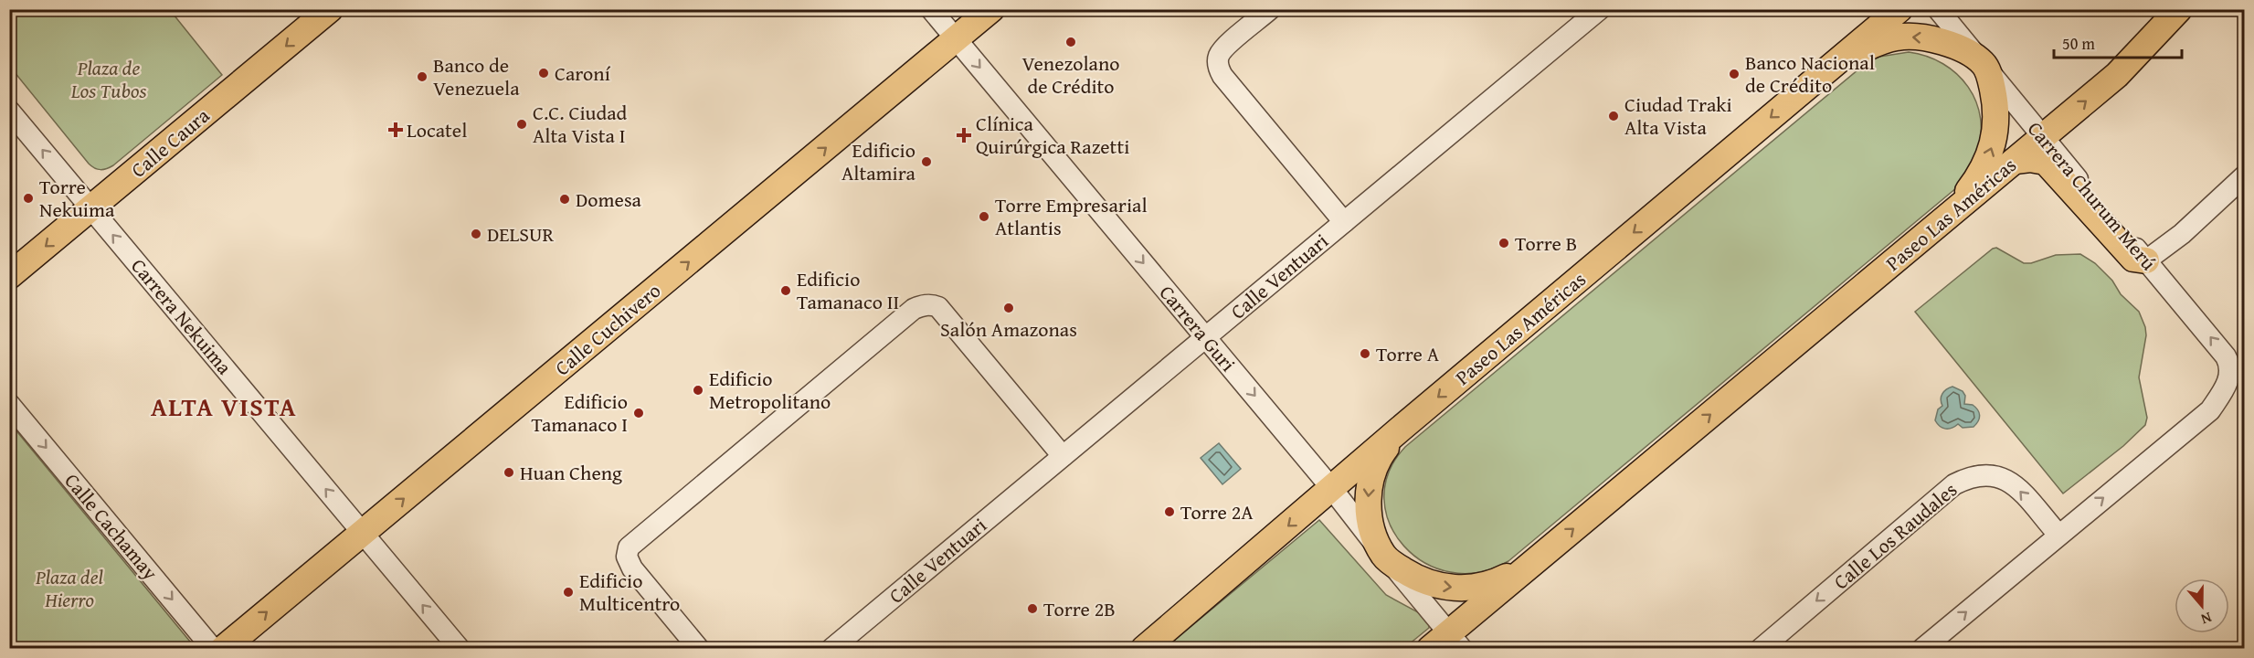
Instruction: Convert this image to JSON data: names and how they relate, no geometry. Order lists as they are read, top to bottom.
{
  "streets": {
    "main road": ["Calle Caura", "Paseo Las Américas", "Calle Cuchivero"],
    "street": [
      "Carrera Churum Merú",
      "Calle Ventuari",
      "Carrera Nekuima",
      "Carrera Guri",
      "Calle Cachamay",
      "Calle Los Raudales"
    ]
  },
  "crossings": [
    ["Calle Caura", "Carrera Nekuima"],
    ["Carrera Churum Merú", "Paseo Las Américas"],
    ["Carrera Churum Merú", "Calle Los Raudales"],
    ["Paseo Las Américas", "Carrera Guri"],
    ["Calle Ventuari", "Carrera Guri"],
    ["Carrera Nekuima", "Calle Cuchivero"],
    ["Carrera Guri", "Calle Cuchivero"]
  ],
  "one_way": [
    "Calle Caura",
    "Carrera Nekuima",
    "Carrera Guri",
    "Calle Cuchivero",
    "Calle Cachamay"
  ],
  "districts": ["ALTA VISTA"],
  "parks": ["Plaza de Los Tubos", "Plaza del Hierro"],
  "places": {
    "other": [
      "Venezolano de Crédito",
      "Caroní",
      "Banco Nacional de Crédito",
      "Banco de Venezuela",
      "Ciudad Traki Alta Vista",
      "C.C. Ciudad Alta Vista I",
      "Edificio Altamira",
      "Torre Nekuima",
      "Domesa",
      "Torre Empresarial Atlantis",
      "DELSUR",
      "Torre B",
      "Edificio Tamanaco II",
      "Salón Amazonas",
      "Torre A",
      "Edificio Metropolitano",
      "Edificio Tamanaco I",
      "Huan Cheng",
      "Torre 2A",
      "Edificio Multicentro",
      "Torre 2B"
    ],
    "health": ["Locatel", "Clínica Quirúrgica Razetti"]
  },
  "scale_bar": "50 m",
  "north": "bottom"
}
